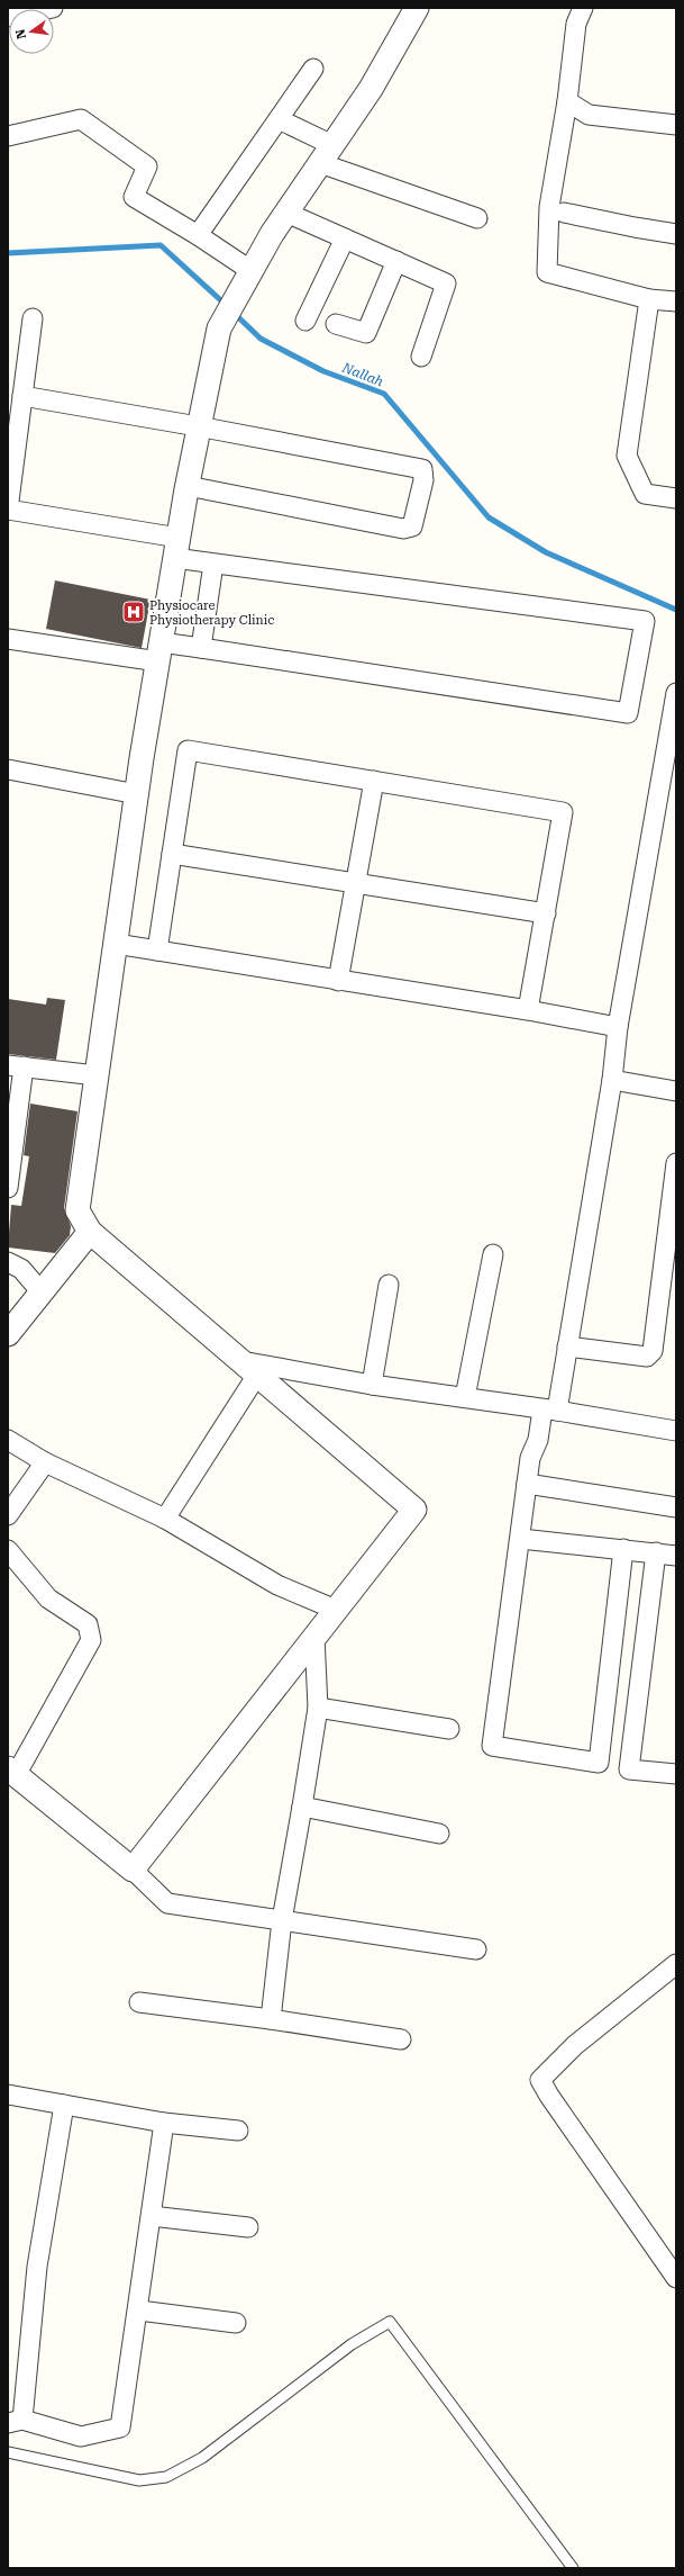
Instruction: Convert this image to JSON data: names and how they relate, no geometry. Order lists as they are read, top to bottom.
{
  "water": ["Nallah"],
  "places": {
    "hospital": ["Physiocare Physiotherapy Clinic"]
  },
  "north": "left"
}
